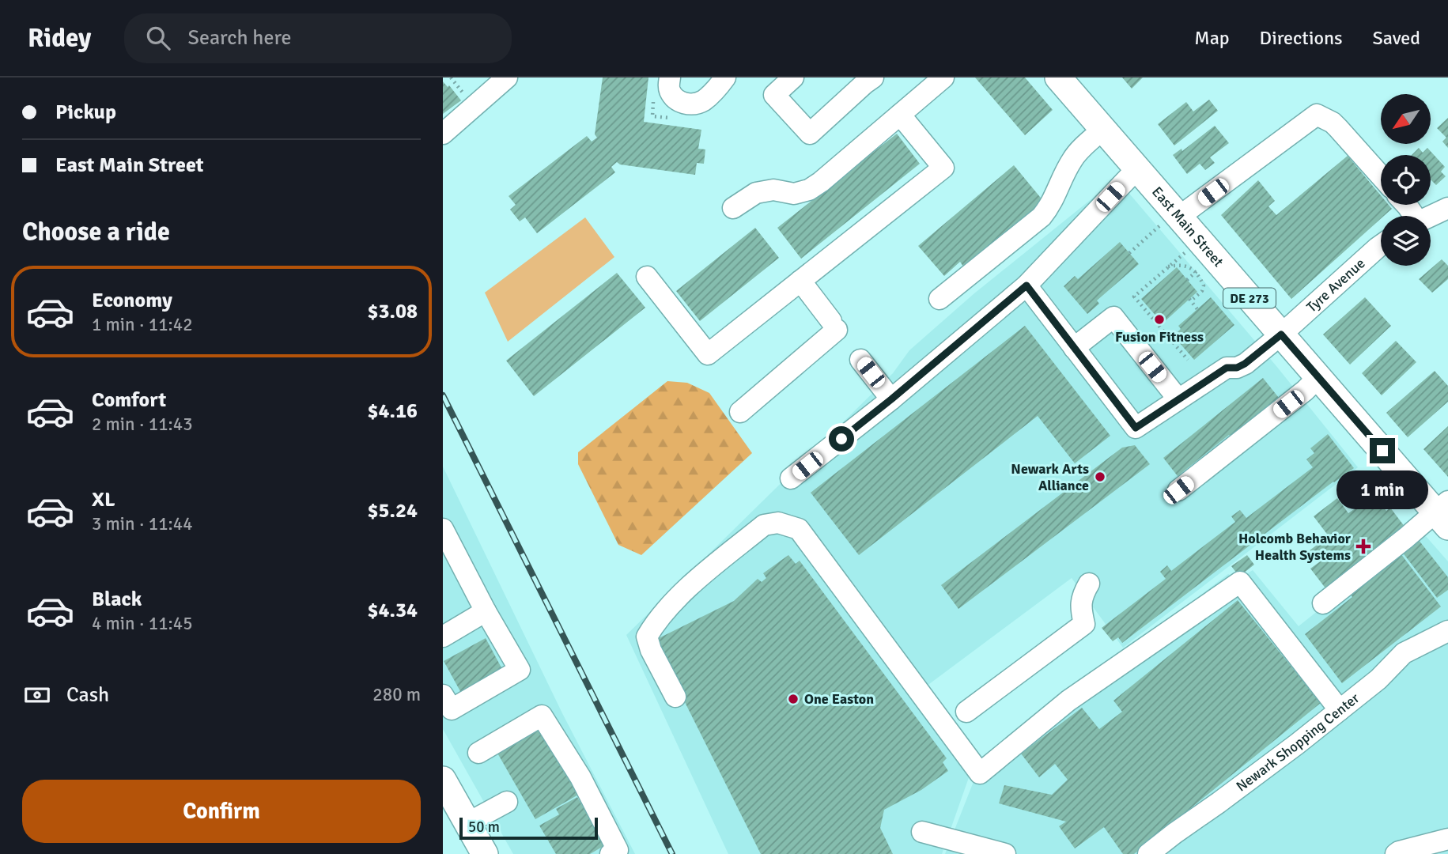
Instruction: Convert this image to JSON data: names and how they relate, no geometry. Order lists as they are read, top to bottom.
{
  "streets": {
    "main road": ["East Main Street", "DE 273"],
    "street": ["Tyre Avenue", "Newark Shopping Center"]
  },
  "crossings": [
    ["East Main Street", "Tyre Avenue"]
  ],
  "places": {
    "other": ["Fusion Fitness", "Newark Arts Alliance", "One Easton"],
    "health": ["Holcomb Behavior Health Systems"]
  },
  "scale_bar": "50 m",
  "north": "bottom left",
  "page": {
    "header": "Ridey",
    "search": "Search here",
    "nav": ["Map", "Directions", "Saved"],
    "banner": ["Pickup", "East Main Street"],
    "heading": "Choose a ride",
    "list": [
      {
        "name": "Economy",
        "note": "1 min · 11:42",
        "value": "$3.08"
      },
      {
        "name": "Comfort",
        "note": "2 min · 11:43",
        "value": "$4.16"
      },
      {
        "name": "XL",
        "note": "3 min · 11:44",
        "value": "$5.24"
      },
      {
        "name": "Black",
        "note": "4 min · 11:45",
        "value": "$4.34"
      }
    ],
    "bubble": "1 min",
    "pay": ["Cash", "280 m"],
    "buttons": "Confirm",
    "scale": "50 m"
  }
}
